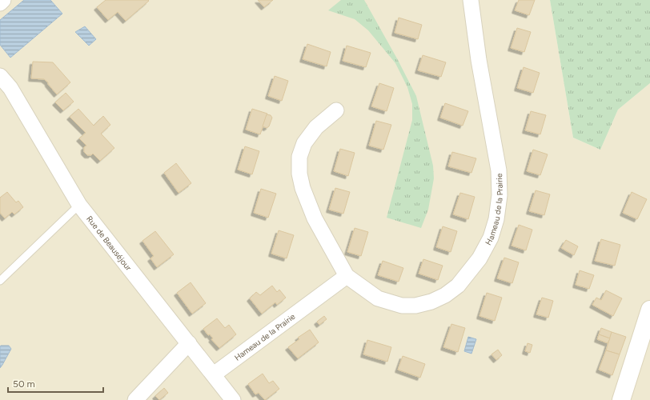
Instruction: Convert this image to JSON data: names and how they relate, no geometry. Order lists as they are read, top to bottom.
{
  "streets": {
    "street": ["Hameau de la Prairie", "Rue de Beauséjour"]
  },
  "crossings": [
    ["Hameau de la Prairie", "Rue de Beauséjour"]
  ],
  "scale_bar": "50 m"
}
